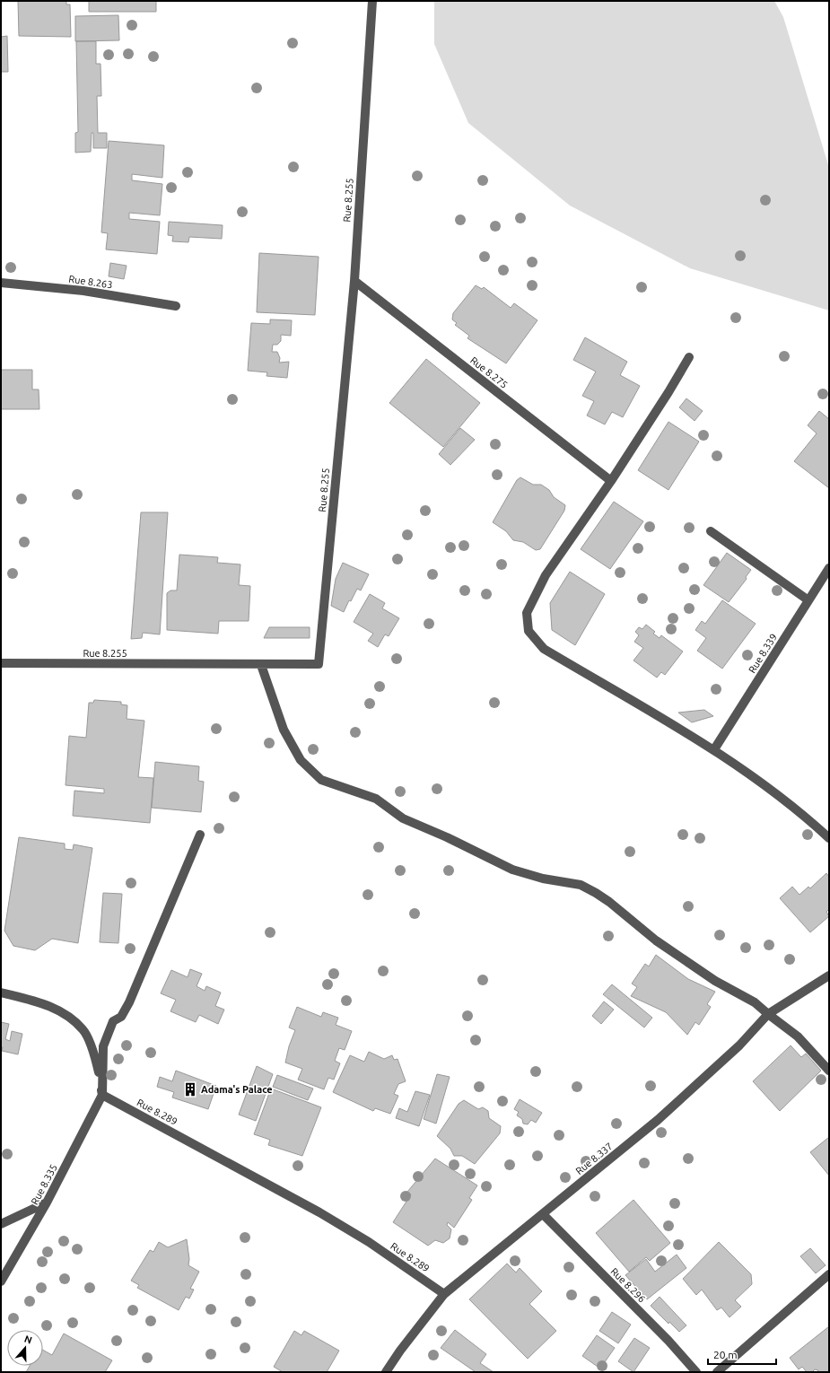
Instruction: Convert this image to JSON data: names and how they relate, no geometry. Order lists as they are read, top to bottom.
{
  "streets": {
    "street": [
      "Rue 8.255",
      "Rue 8.263",
      "Rue 8.275",
      "Rue 8.339",
      "Rue 8.289",
      "Rue 8.337",
      "Rue 8.335",
      "Rue 8.296"
    ]
  },
  "crossings": [
    ["Rue 8.255", "Rue 8.275"],
    ["Rue 8.289", "Rue 8.337"],
    ["Rue 8.289", "Rue 8.335"],
    ["Rue 8.337", "Rue 8.296"]
  ],
  "places": {
    "building": ["Adama's Palace"]
  },
  "scale_bar": "20 m",
  "north": "top"
}
